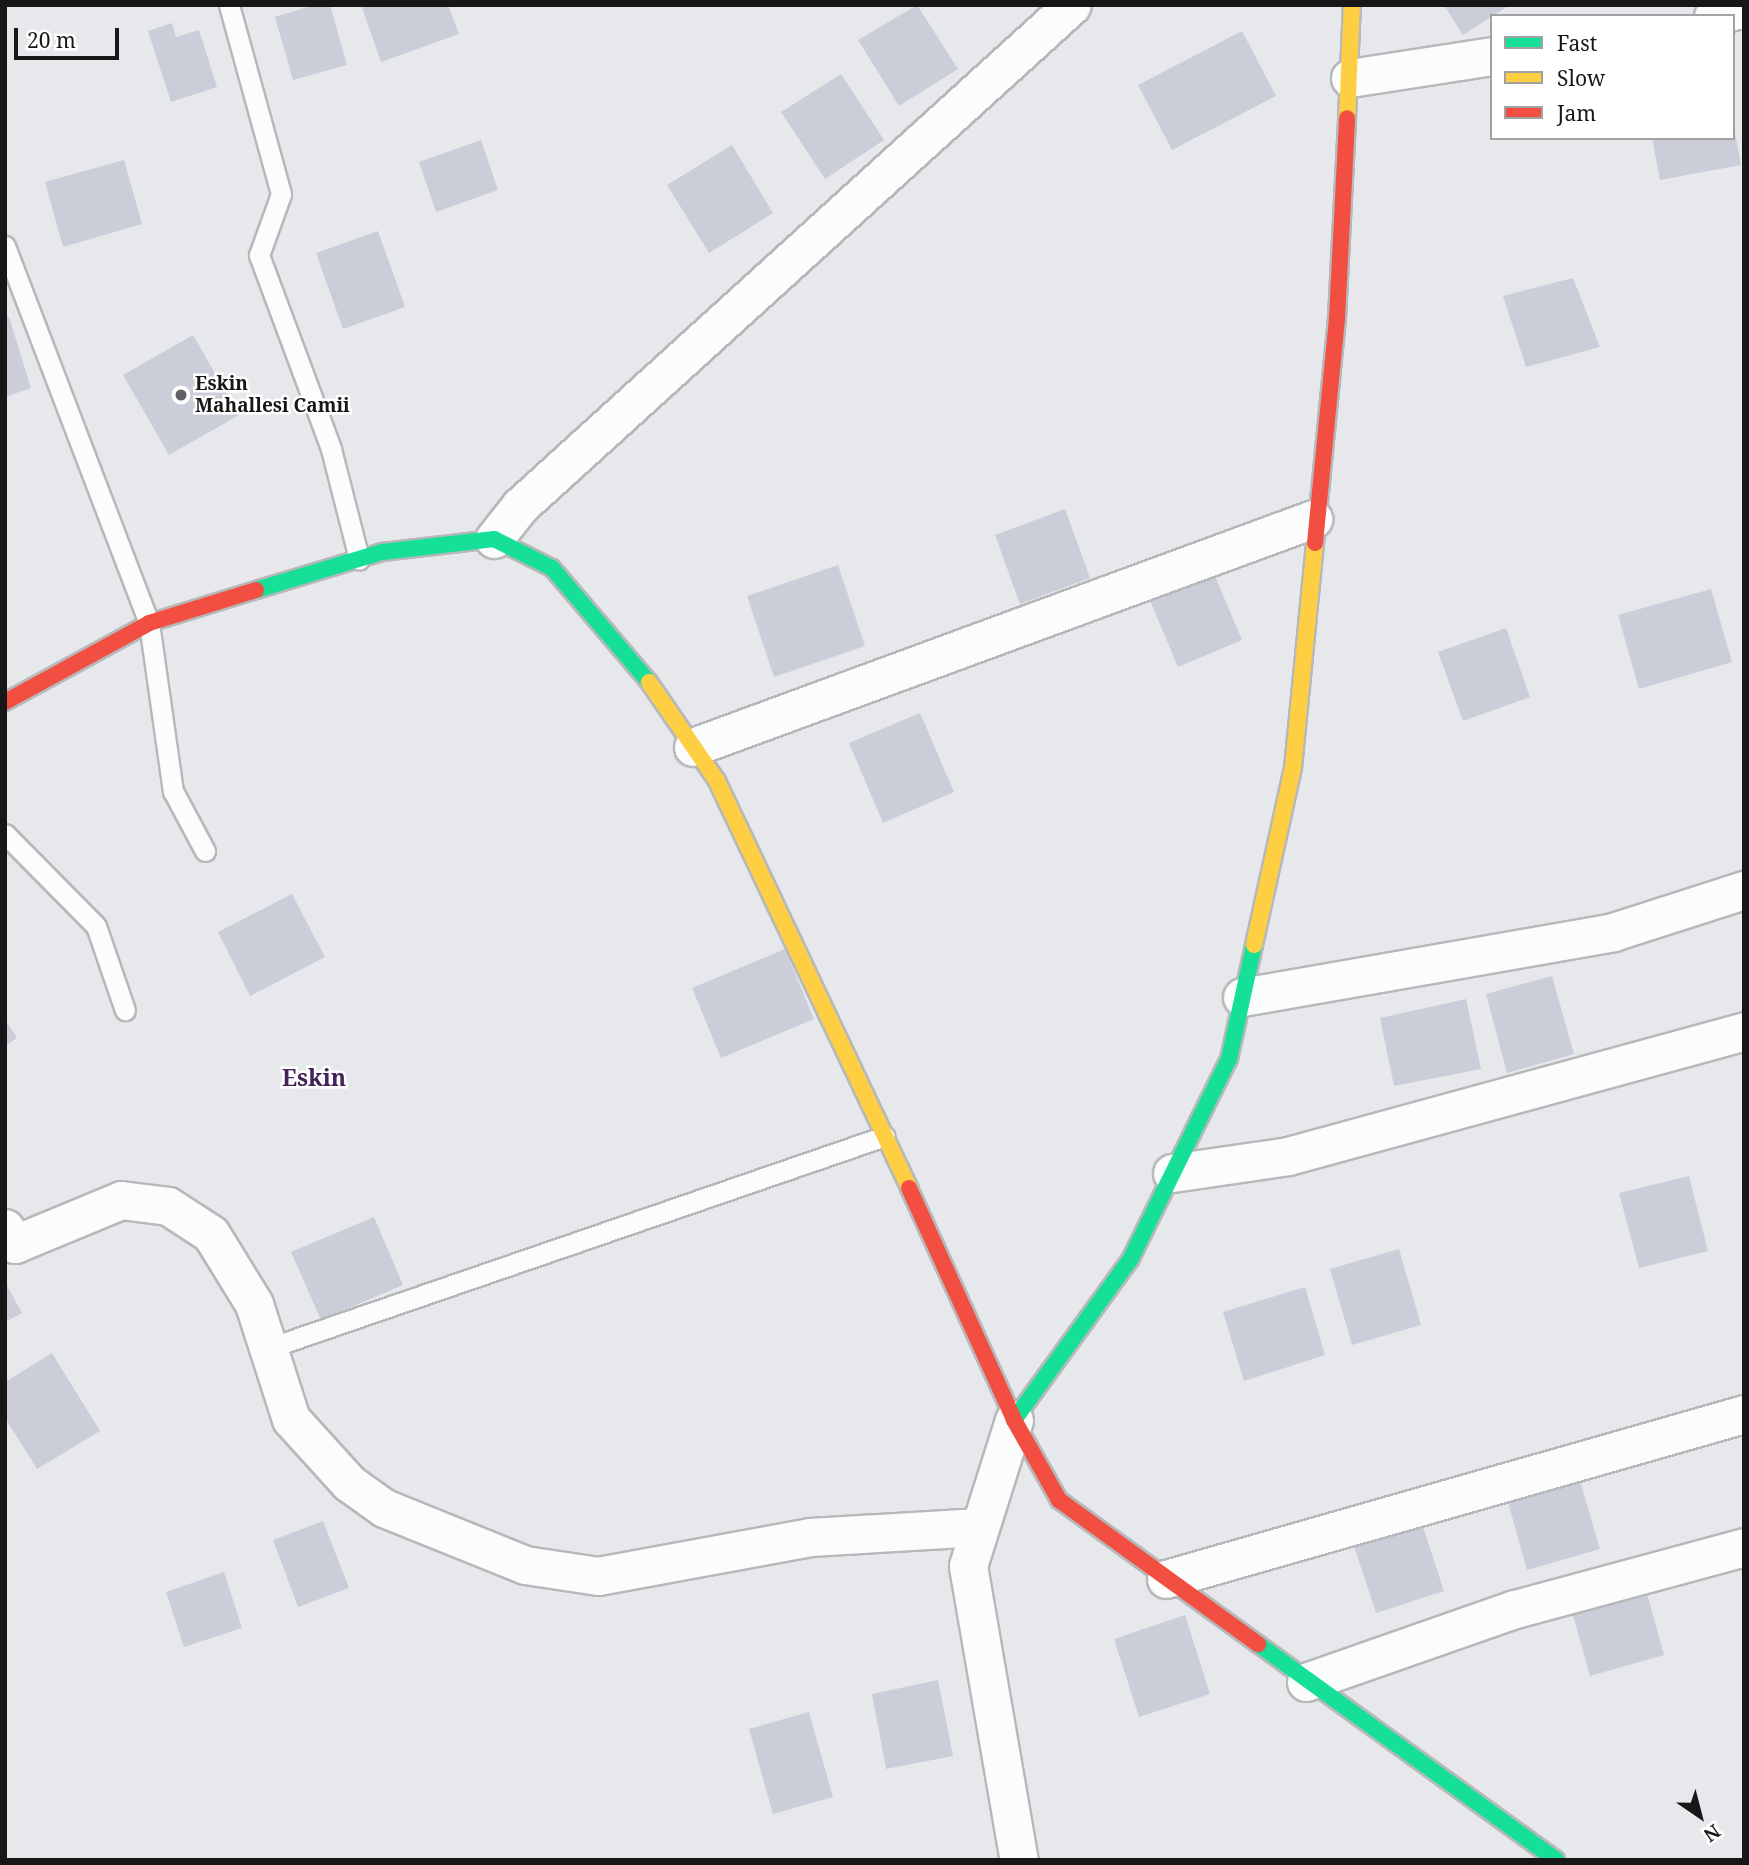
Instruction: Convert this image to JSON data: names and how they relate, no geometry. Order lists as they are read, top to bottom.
{
  "districts": ["Eskin"],
  "places": ["Eskin Mahallesi Camii"],
  "legend": ["Fast", "Slow", "Jam"],
  "scale_bar": "20 m",
  "north": "bottom right"
}
